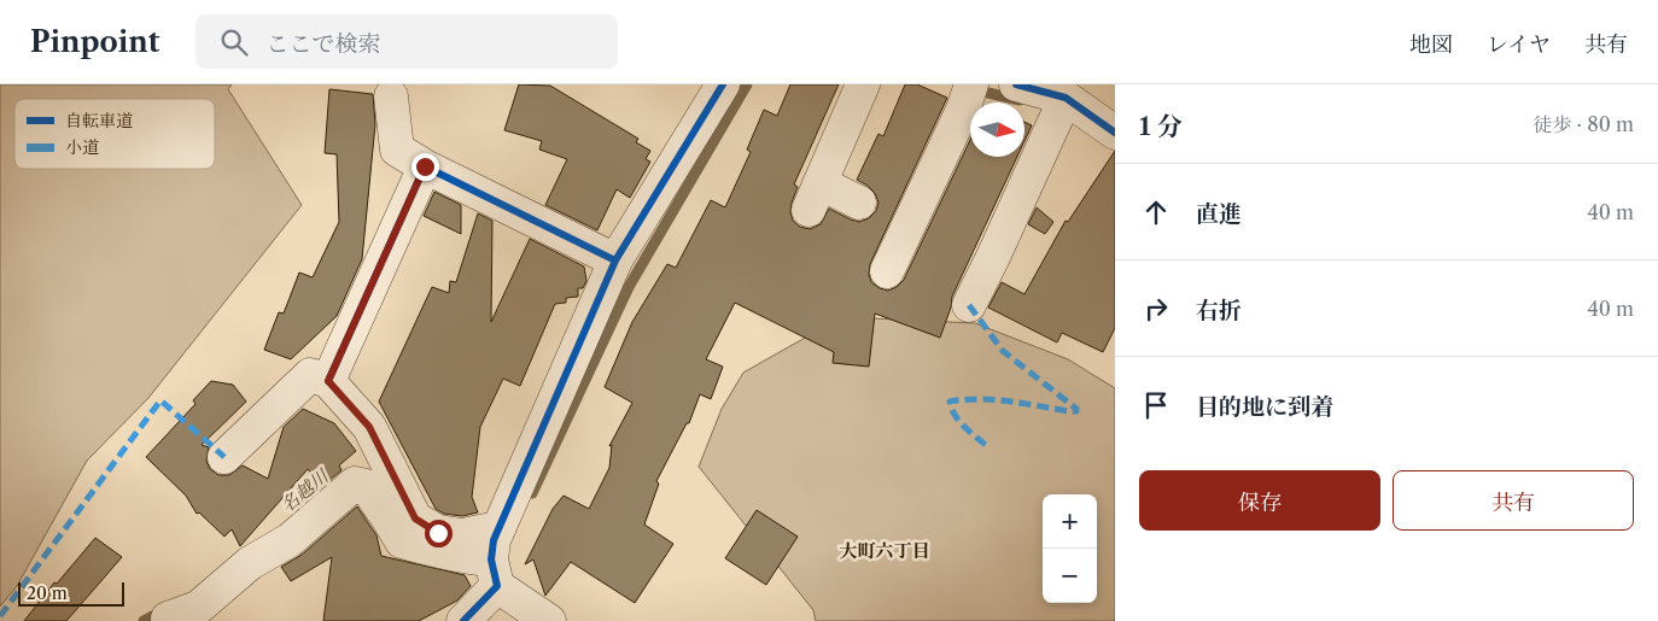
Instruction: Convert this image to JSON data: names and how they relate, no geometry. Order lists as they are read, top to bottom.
{
  "districts": ["大町六丁目"],
  "water": ["名越川"],
  "legend": ["自転車道", "小道"],
  "scale_bar": "20 m",
  "north": "right",
  "page": {
    "header": "Pinpoint",
    "search": "ここで検索",
    "nav": ["地図", "レイヤ", "共有"],
    "heading": ["1 分", "徒歩 · 80 m"],
    "list": [
      ["直進", "40 m"],
      ["右折", "40 m"],
      "目的地に到着"
    ],
    "buttons": ["保存", "共有"],
    "map_buttons": ["+", "−"],
    "scale": "20 m"
  }
}
